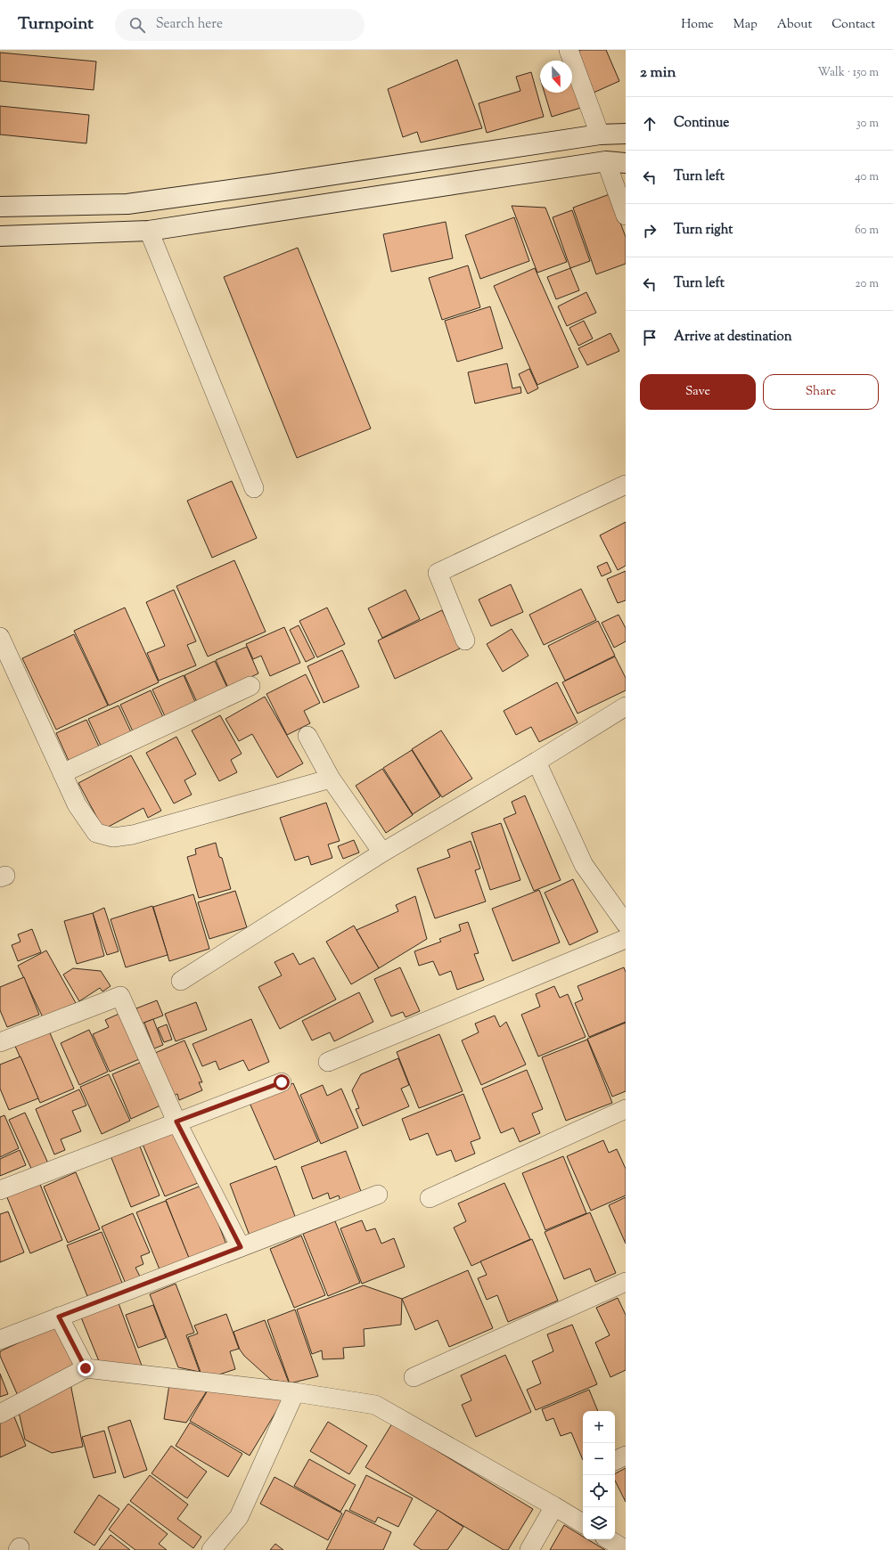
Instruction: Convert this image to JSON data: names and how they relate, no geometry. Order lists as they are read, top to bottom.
{
  "north": "bottom",
  "page": {
    "header": "Turnpoint",
    "search": "Search here",
    "nav": [
      "Home",
      "Map",
      "About",
      "Contact"
    ],
    "heading": ["2 min", "Walk · 150 m"],
    "list": [
      ["Continue", "30 m"],
      ["Turn left", "40 m"],
      ["Turn right", "60 m"],
      ["Turn left", "20 m"],
      "Arrive at destination"
    ],
    "buttons": ["Save", "Share"],
    "map_buttons": ["+", "−"]
  }
}
